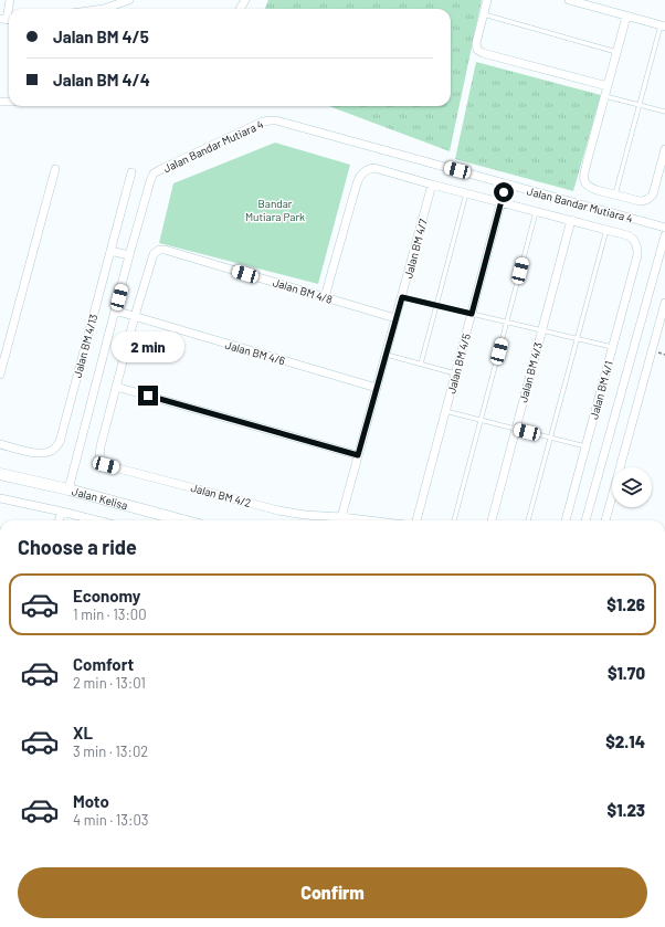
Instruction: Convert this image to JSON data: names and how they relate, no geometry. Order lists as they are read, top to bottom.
{
  "streets": {
    "main road": ["Jalan Kelisa"],
    "street": [
      "Jalan Bandar Mutiara 4",
      "Jalan BM 4/7",
      "Jalan BM 4/8",
      "Jalan BM 4/13",
      "Jalan BM 4/6",
      "Jalan BM 4/5",
      "Jalan BM 4/3",
      "Jalan BM 4/1",
      "Jalan BM 4/2"
    ]
  },
  "crossings": [
    ["Jalan Bandar Mutiara 4", "Jalan BM 4/6"],
    ["Jalan Bandar Mutiara 4", "Jalan BM 4/5"],
    ["Jalan Bandar Mutiara 4", "Jalan Kelisa"],
    ["Jalan BM 4/7", "Jalan BM 4/8"],
    ["Jalan BM 4/7", "Jalan BM 4/6"],
    ["Jalan BM 4/7", "Jalan BM 4/2"],
    ["Jalan BM 4/8", "Jalan BM 4/6"]
  ],
  "parks": ["Bandar Mutiara Park"],
  "page": {
    "banner": ["Jalan BM 4/5", "Jalan BM 4/4"],
    "bubble": "2 min",
    "heading": "Choose a ride",
    "list": [
      {
        "name": "Economy",
        "note": "1 min · 13:00",
        "value": "$1.26"
      },
      {
        "name": "Comfort",
        "note": "2 min · 13:01",
        "value": "$1.70"
      },
      {
        "name": "XL",
        "note": "3 min · 13:02",
        "value": "$2.14"
      },
      {
        "name": "Moto",
        "note": "4 min · 13:03",
        "value": "$1.23"
      }
    ],
    "buttons": "Confirm"
  }
}
